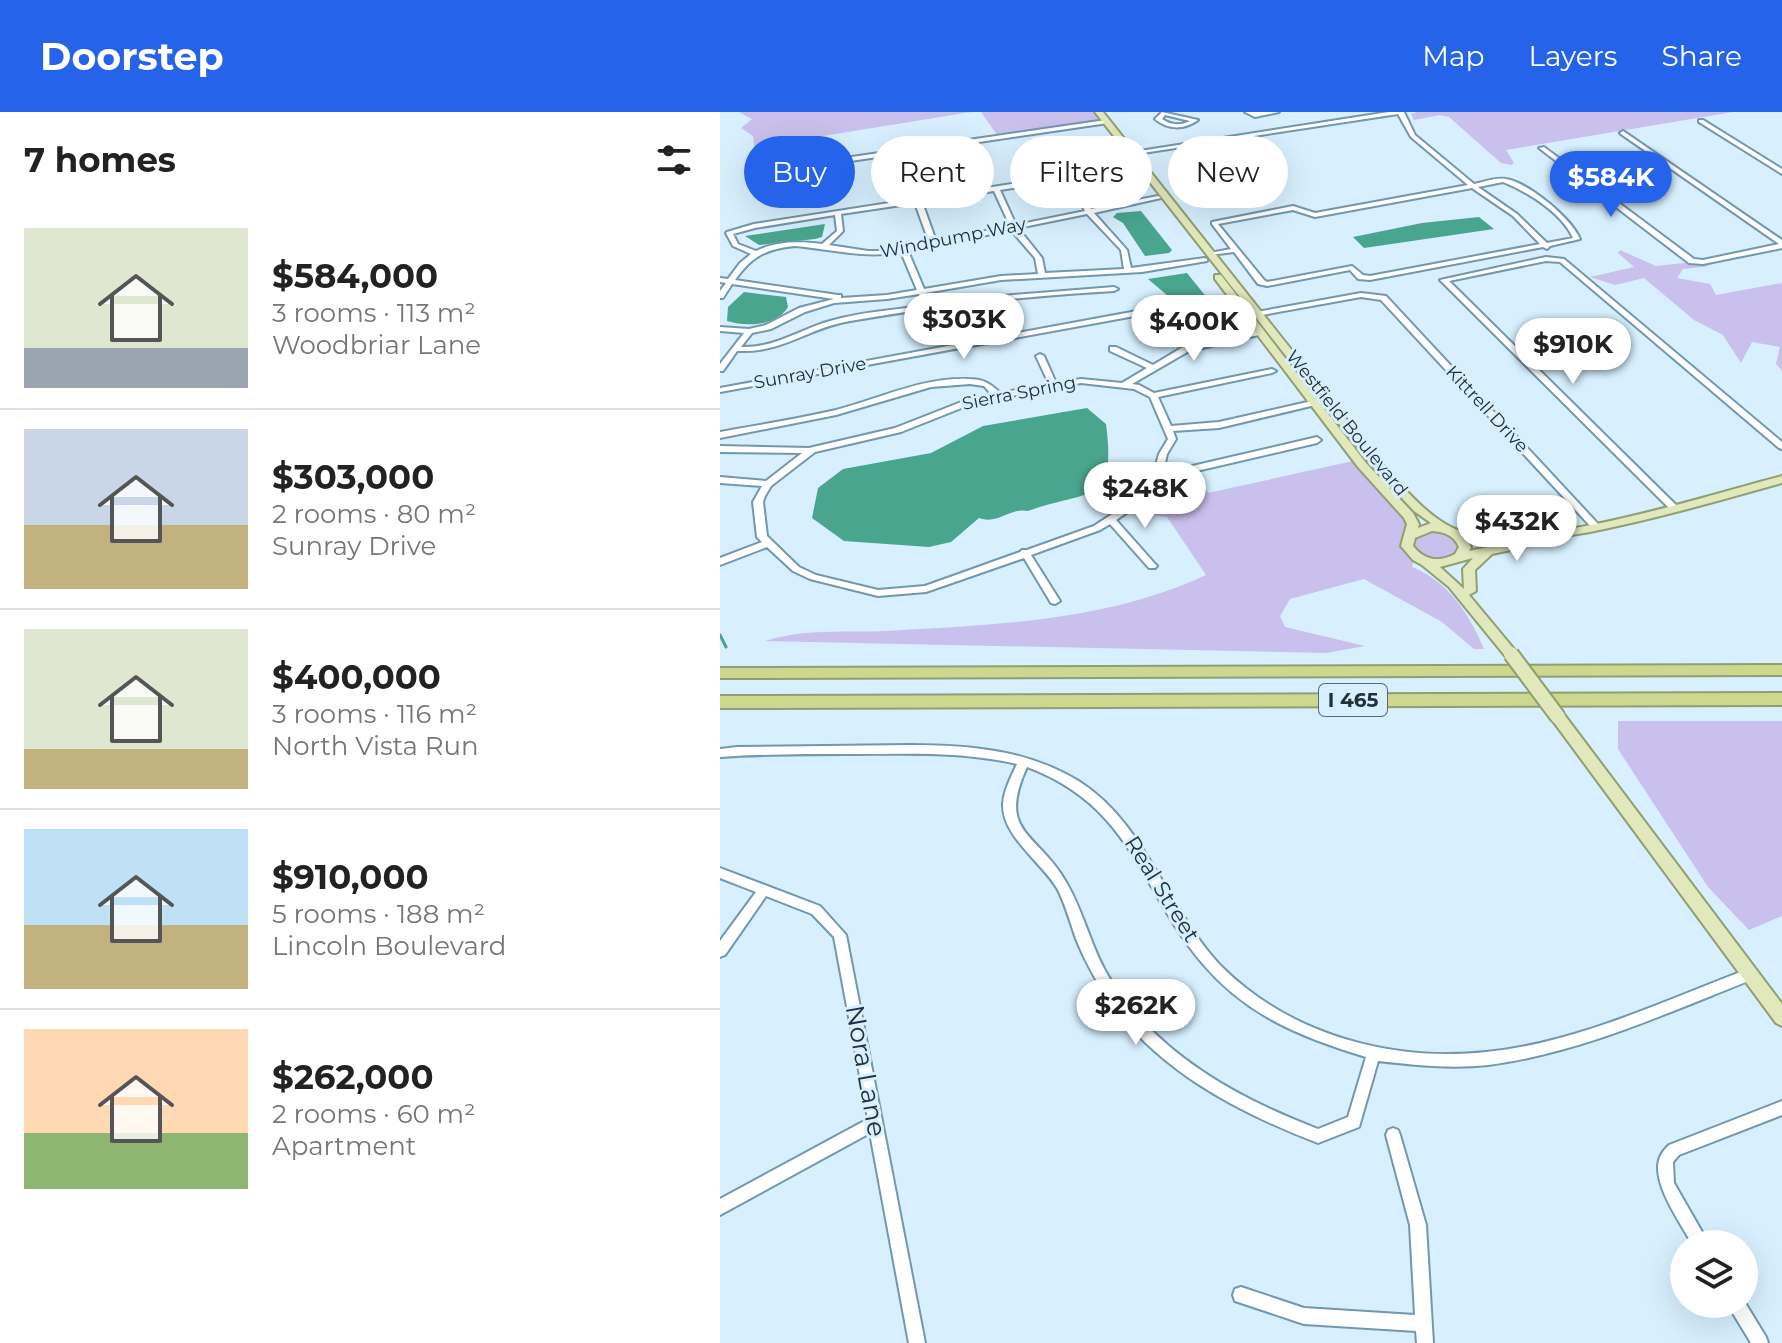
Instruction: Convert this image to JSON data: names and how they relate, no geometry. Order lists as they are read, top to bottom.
{
  "streets": {
    "highway": ["I 465"],
    "main road": ["Westfield Boulevard"],
    "street": [
      "Windpump Way",
      "Sunray Drive",
      "Sierra Spring",
      "Kittrell Drive",
      "Real Street",
      "Nora Lane"
    ]
  },
  "crossings": [
    ["Windpump Way", "Westfield Boulevard"],
    ["Kittrell Drive", "Westfield Boulevard"]
  ],
  "page": {
    "header": "Doorstep",
    "nav": ["Map", "Layers", "Share"],
    "heading": "7 homes",
    "chip": [
      "Buy",
      "Rent",
      "Filters",
      "New"
    ],
    "price": [
      "$584K",
      "$303K",
      "$400K",
      "$910K",
      "$248K",
      "$432K",
      "$262K"
    ],
    "list": [
      {
        "name": "$584,000",
        "note": "3 rooms · 113 m² · Woodbriar Lane"
      },
      {
        "name": "$303,000",
        "note": "2 rooms · 80 m² · Sunray Drive"
      },
      {
        "name": "$400,000",
        "note": "3 rooms · 116 m² · North Vista Run"
      },
      {
        "name": "$910,000",
        "note": "5 rooms · 188 m² · Lincoln Boulevard"
      },
      {
        "name": "$262,000",
        "note": "2 rooms · 60 m² · Apartment"
      }
    ]
  }
}
